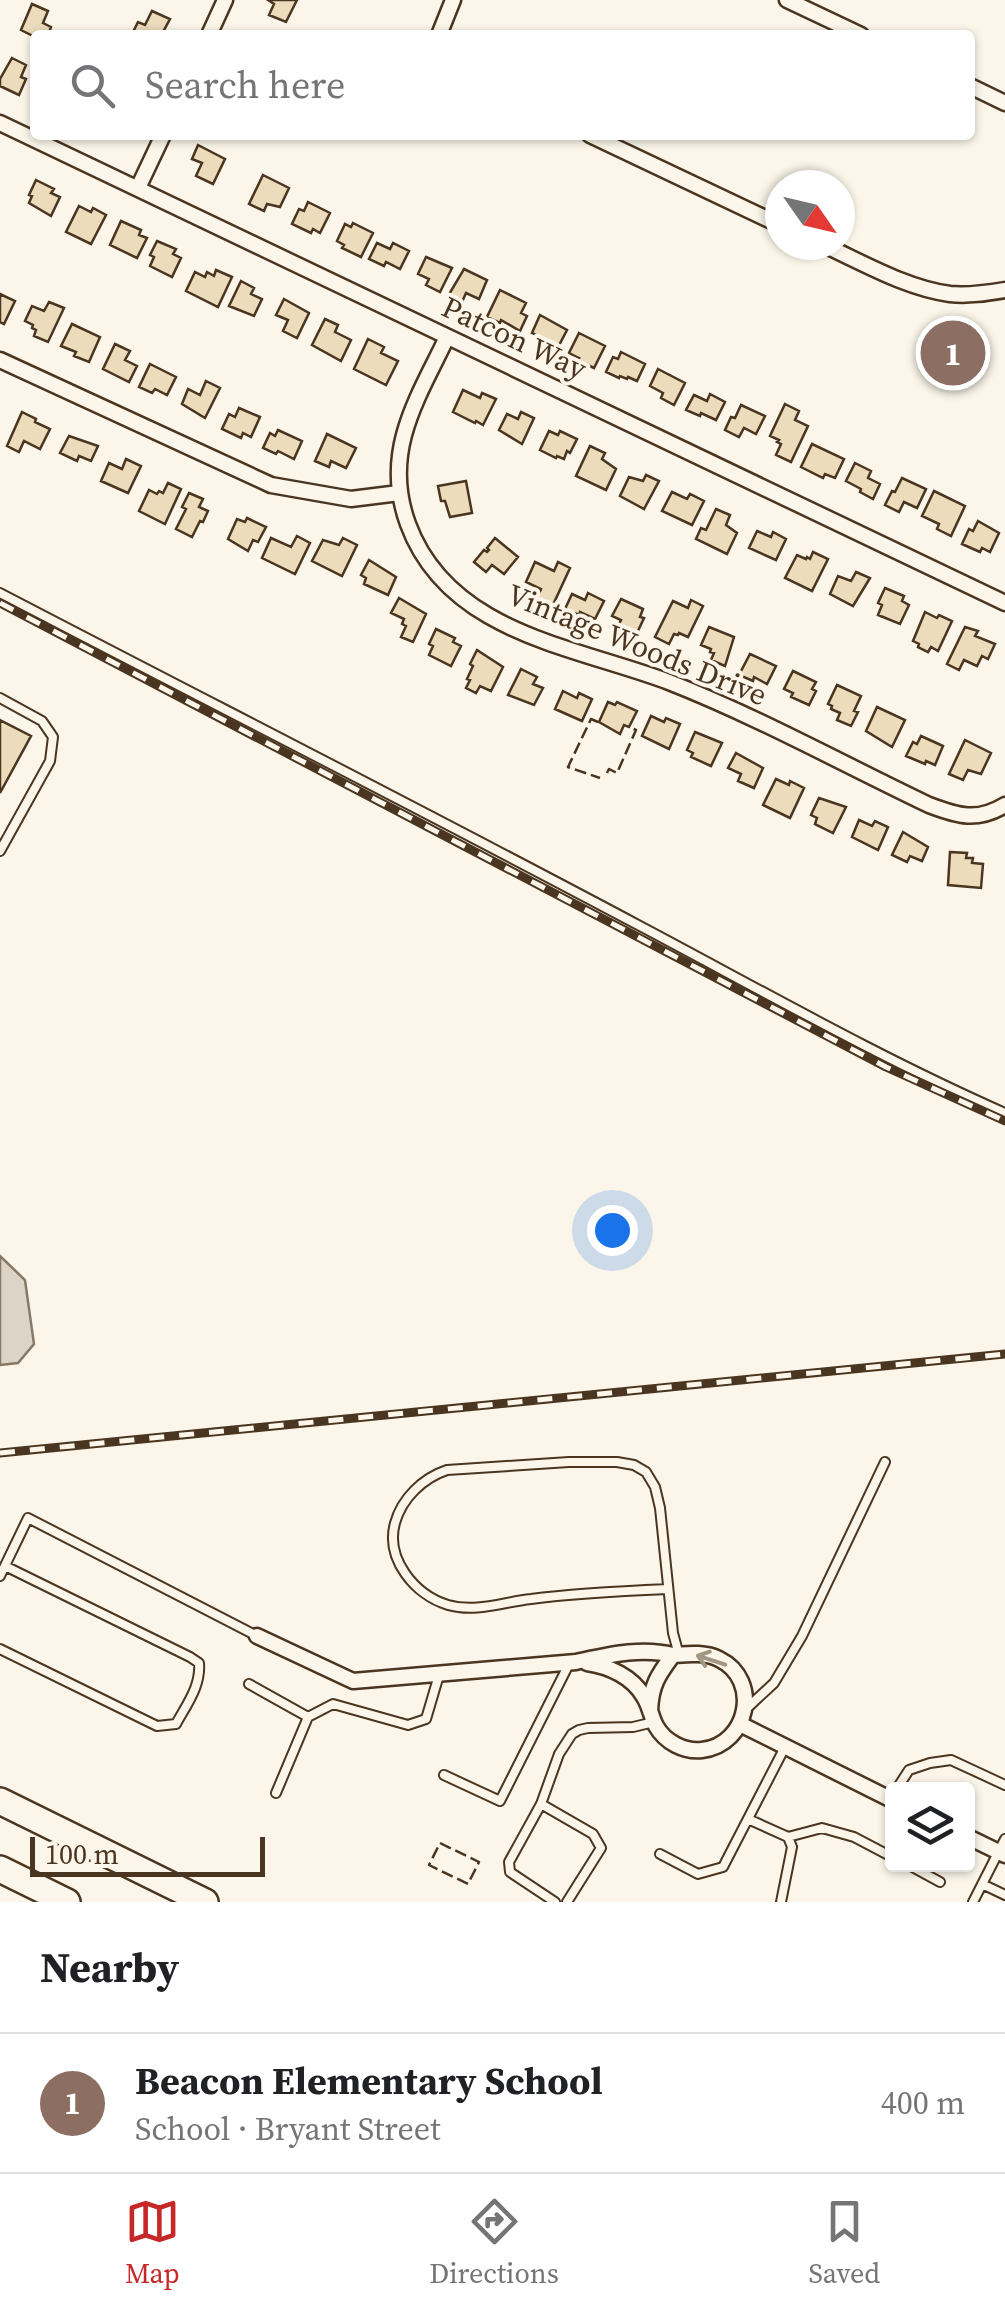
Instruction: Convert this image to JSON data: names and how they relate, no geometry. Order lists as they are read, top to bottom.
{
  "streets": {
    "street": ["Patcon Way", "Vintage Woods Drive"]
  },
  "crossings": [
    ["Patcon Way", "Vintage Woods Drive"]
  ],
  "scale_bar": "100 m",
  "north": "bottom right",
  "page": {
    "search": "Search here",
    "pins": "1",
    "scale": "100 m",
    "heading": "Nearby",
    "list": [
      {
        "mark": "1",
        "name": "Beacon Elementary School",
        "note": "School · Bryant Street",
        "value": "400 m"
      }
    ],
    "nav": ["Map", "Directions", "Saved"]
  }
}
